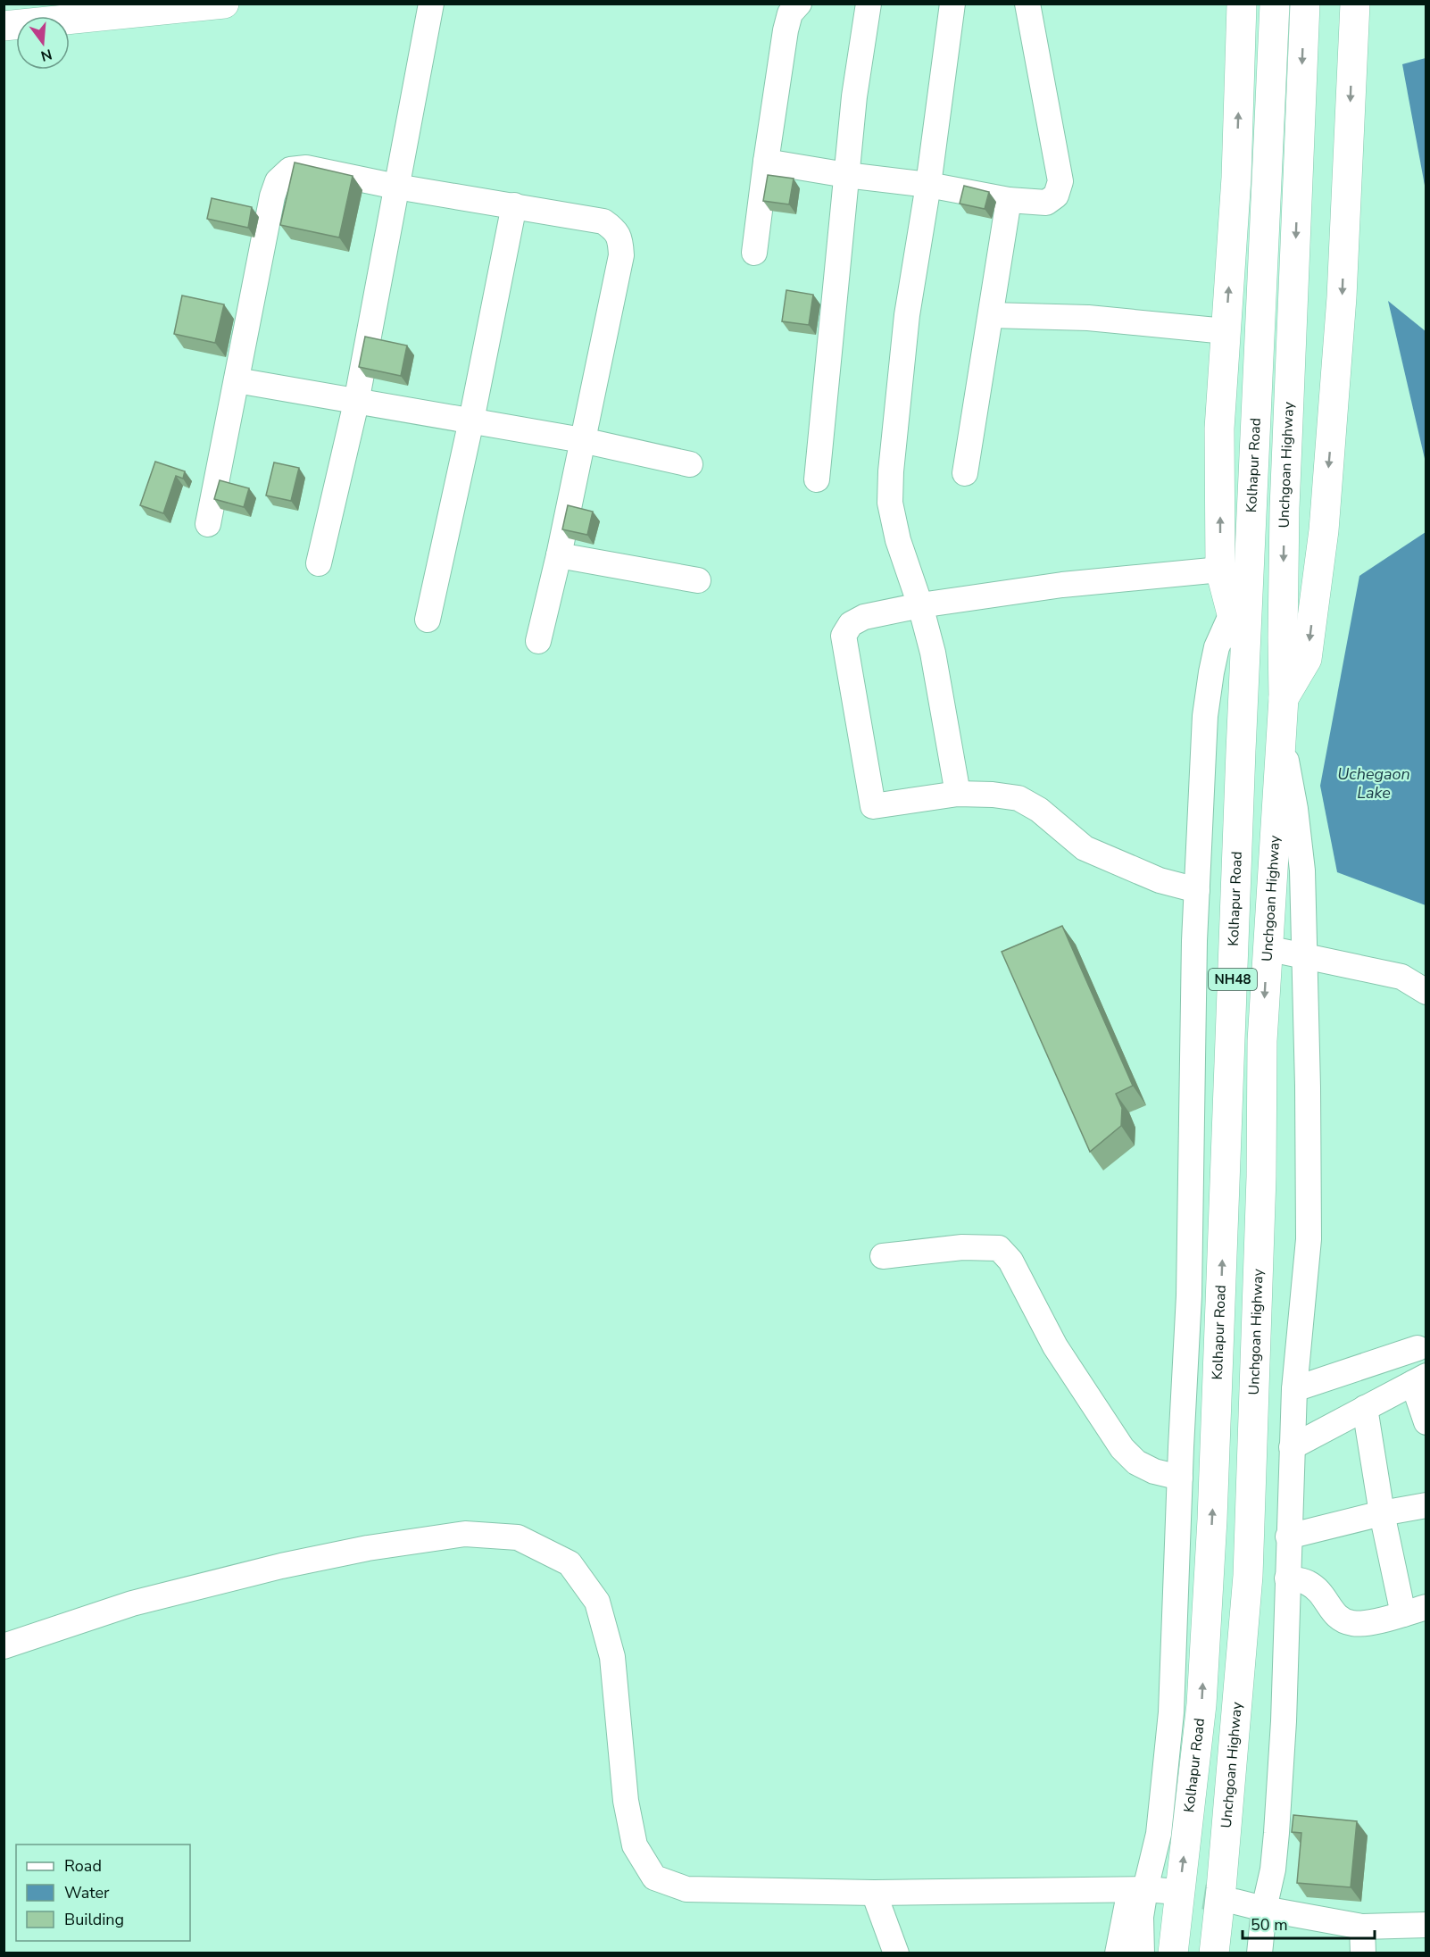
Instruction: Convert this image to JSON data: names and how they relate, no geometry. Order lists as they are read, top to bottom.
{
  "streets": {
    "main road": ["Kolhapur Road", "Unchgoan Highway", "NH48"]
  },
  "one_way": ["Kolhapur Road"],
  "water": ["Uchegaon Lake"],
  "legend": ["Road", "Water", "Building"],
  "scale_bar": "50 m",
  "north": "bottom"
}
